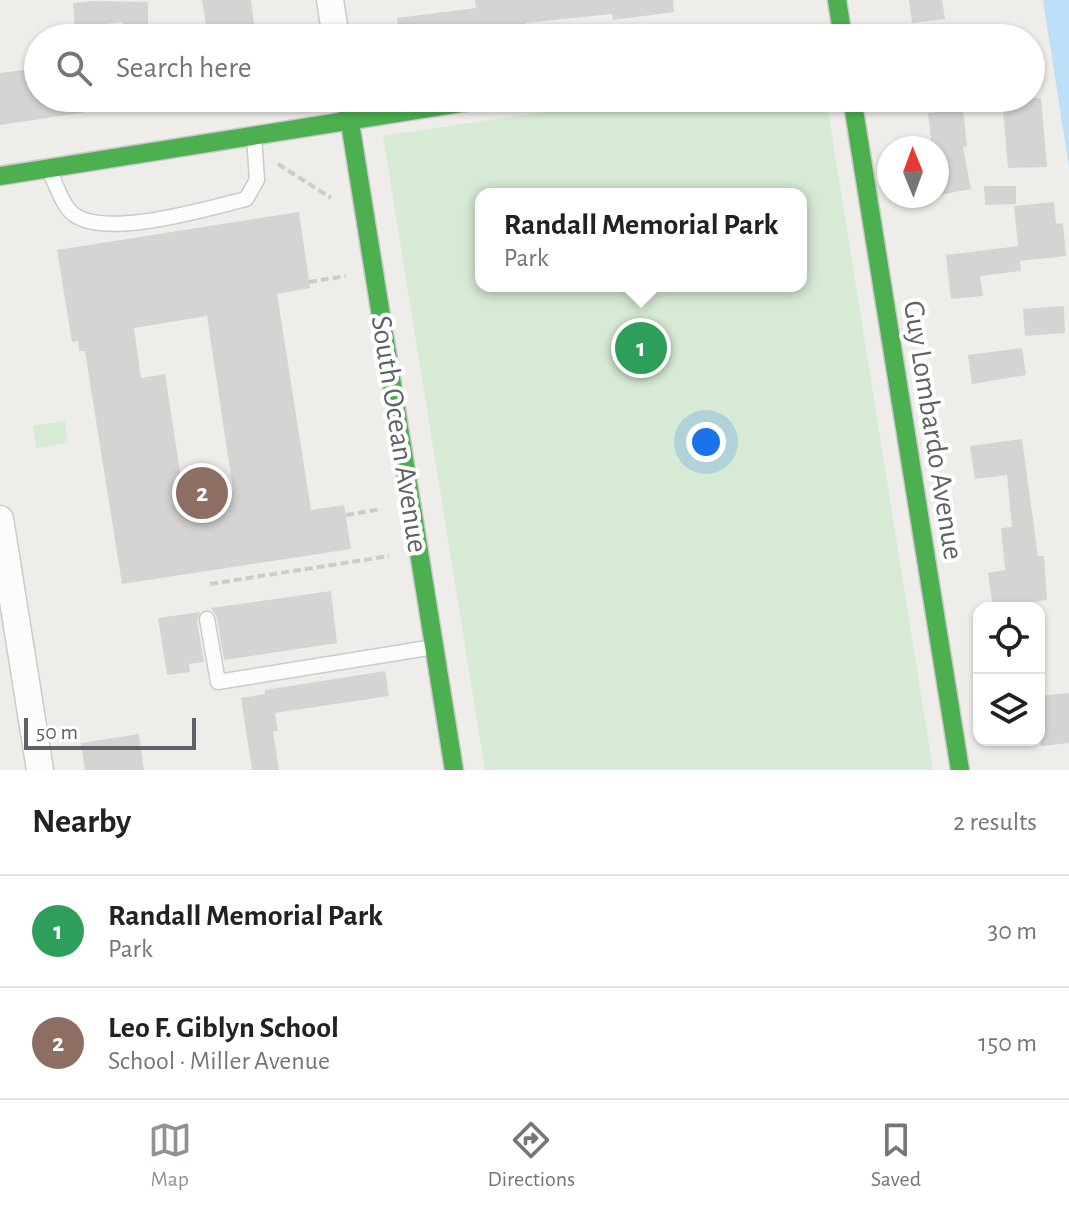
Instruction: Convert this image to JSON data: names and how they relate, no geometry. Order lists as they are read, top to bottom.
{
  "streets": {
    "street": ["Guy Lombardo Avenue", "South Ocean Avenue"]
  },
  "scale_bar": "50 m",
  "north": "top",
  "page": {
    "search": "Search here",
    "popup": ["Randall Memorial Park", "Park"],
    "pins": ["1", "2"],
    "scale": "50 m",
    "heading": ["Nearby", "2 results"],
    "list": [
      {
        "mark": "1",
        "name": "Randall Memorial Park",
        "note": "Park",
        "value": "30 m"
      },
      {
        "mark": "2",
        "name": "Leo F. Giblyn School",
        "note": "School · Miller Avenue",
        "value": "150 m"
      }
    ],
    "nav": ["Map", "Directions", "Saved"]
  }
}
